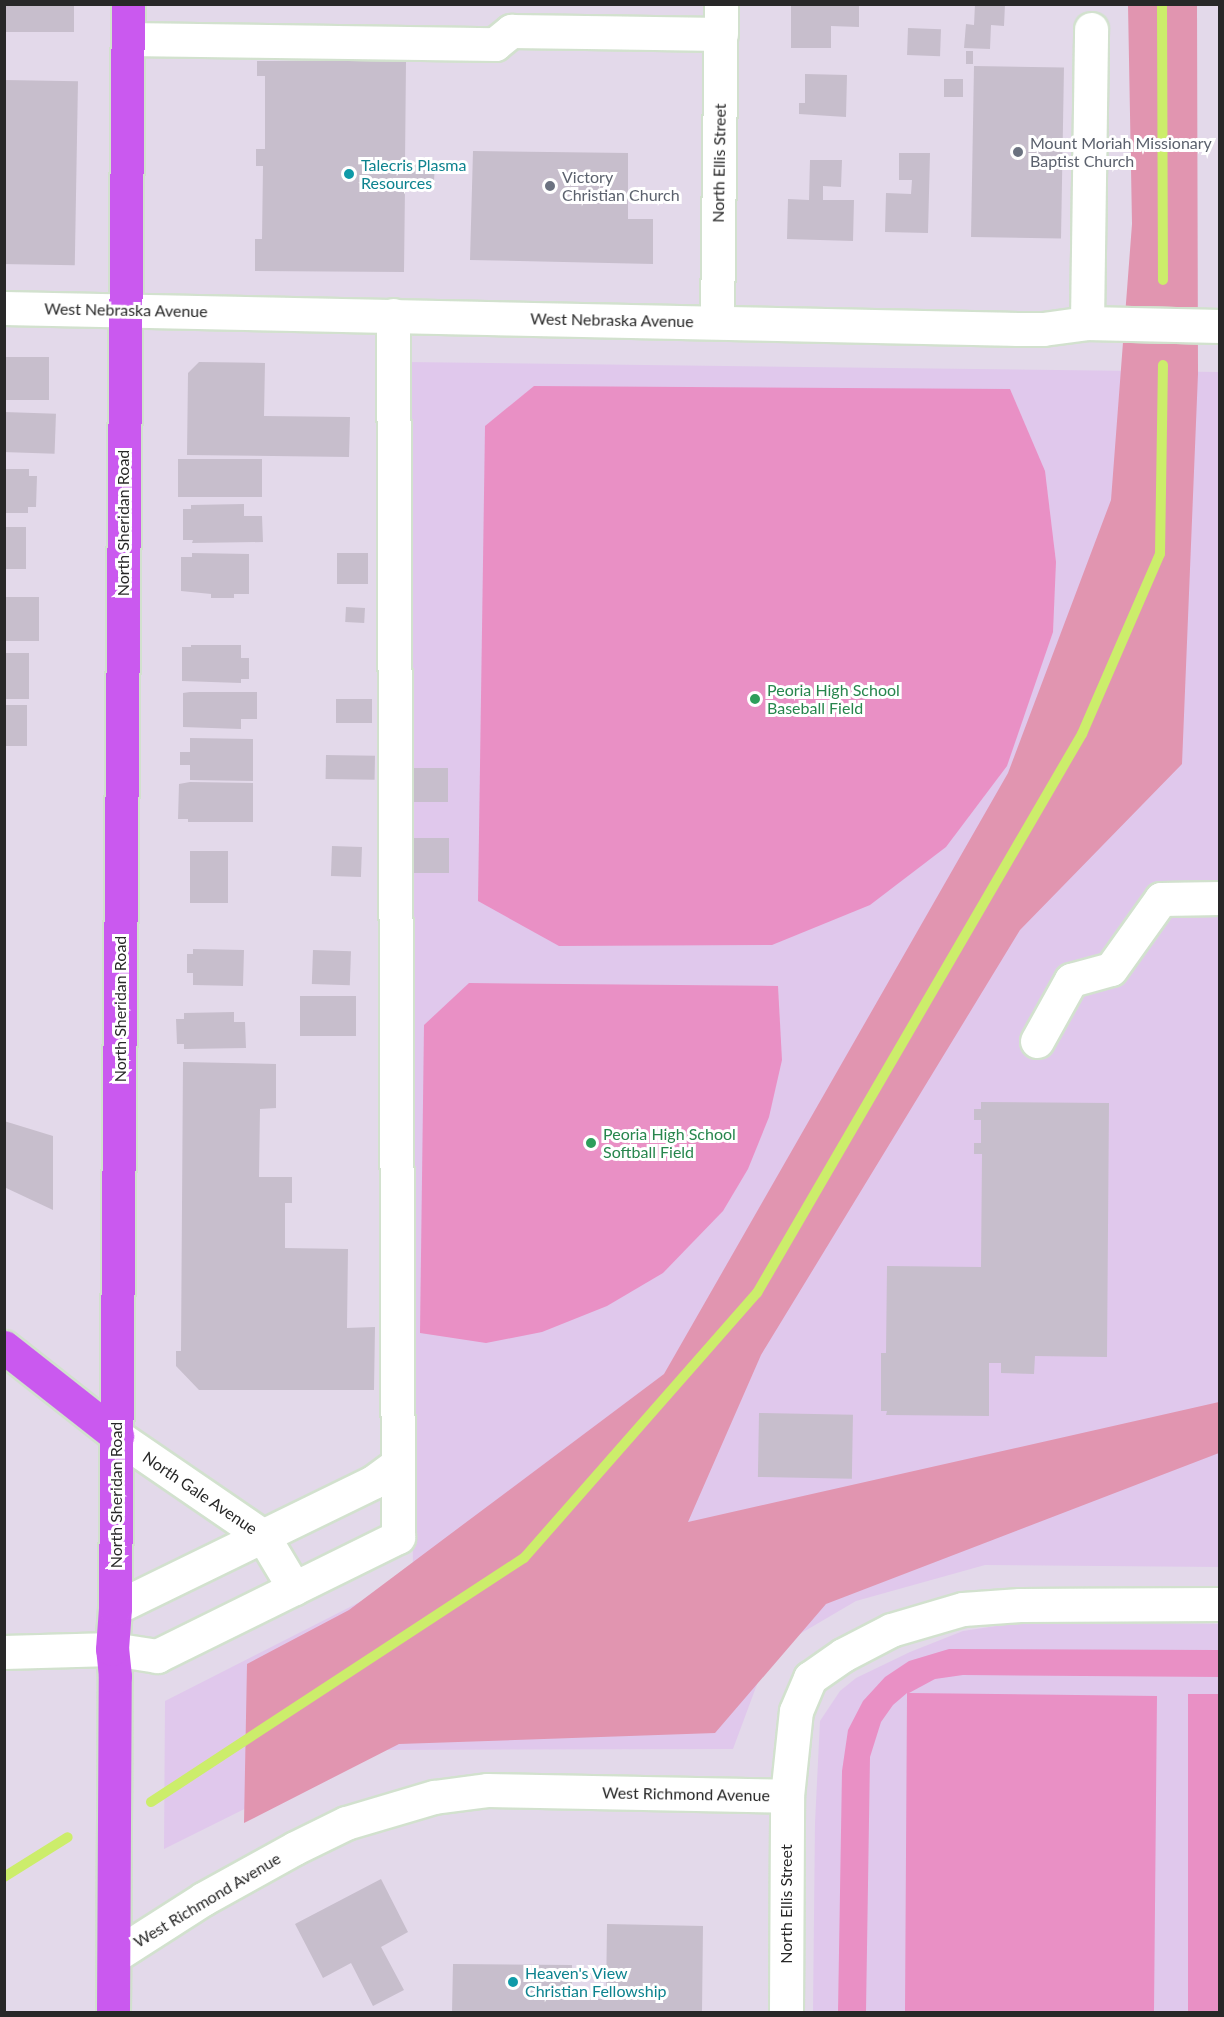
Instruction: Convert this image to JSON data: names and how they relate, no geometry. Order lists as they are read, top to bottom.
{
  "streets": {
    "main road": ["North Sheridan Road", "North Gale Avenue"],
    "street": ["North Ellis Street", "West Nebraska Avenue", "West Richmond Avenue"]
  },
  "crossings": [
    ["North Ellis Street", "West Nebraska Avenue"],
    ["North Ellis Street", "West Richmond Avenue"],
    ["West Nebraska Avenue", "North Sheridan Road"],
    ["North Sheridan Road", "North Gale Avenue"],
    ["North Sheridan Road", "West Richmond Avenue"]
  ],
  "places": [
    "Mount Moriah Missionary Baptist Church",
    "Talecris Plasma Resources",
    "Victory Christian Church",
    "Peoria High School Baseball Field",
    "Peoria High School Softball Field",
    "Heaven's View Christian Fellowship"
  ]
}
